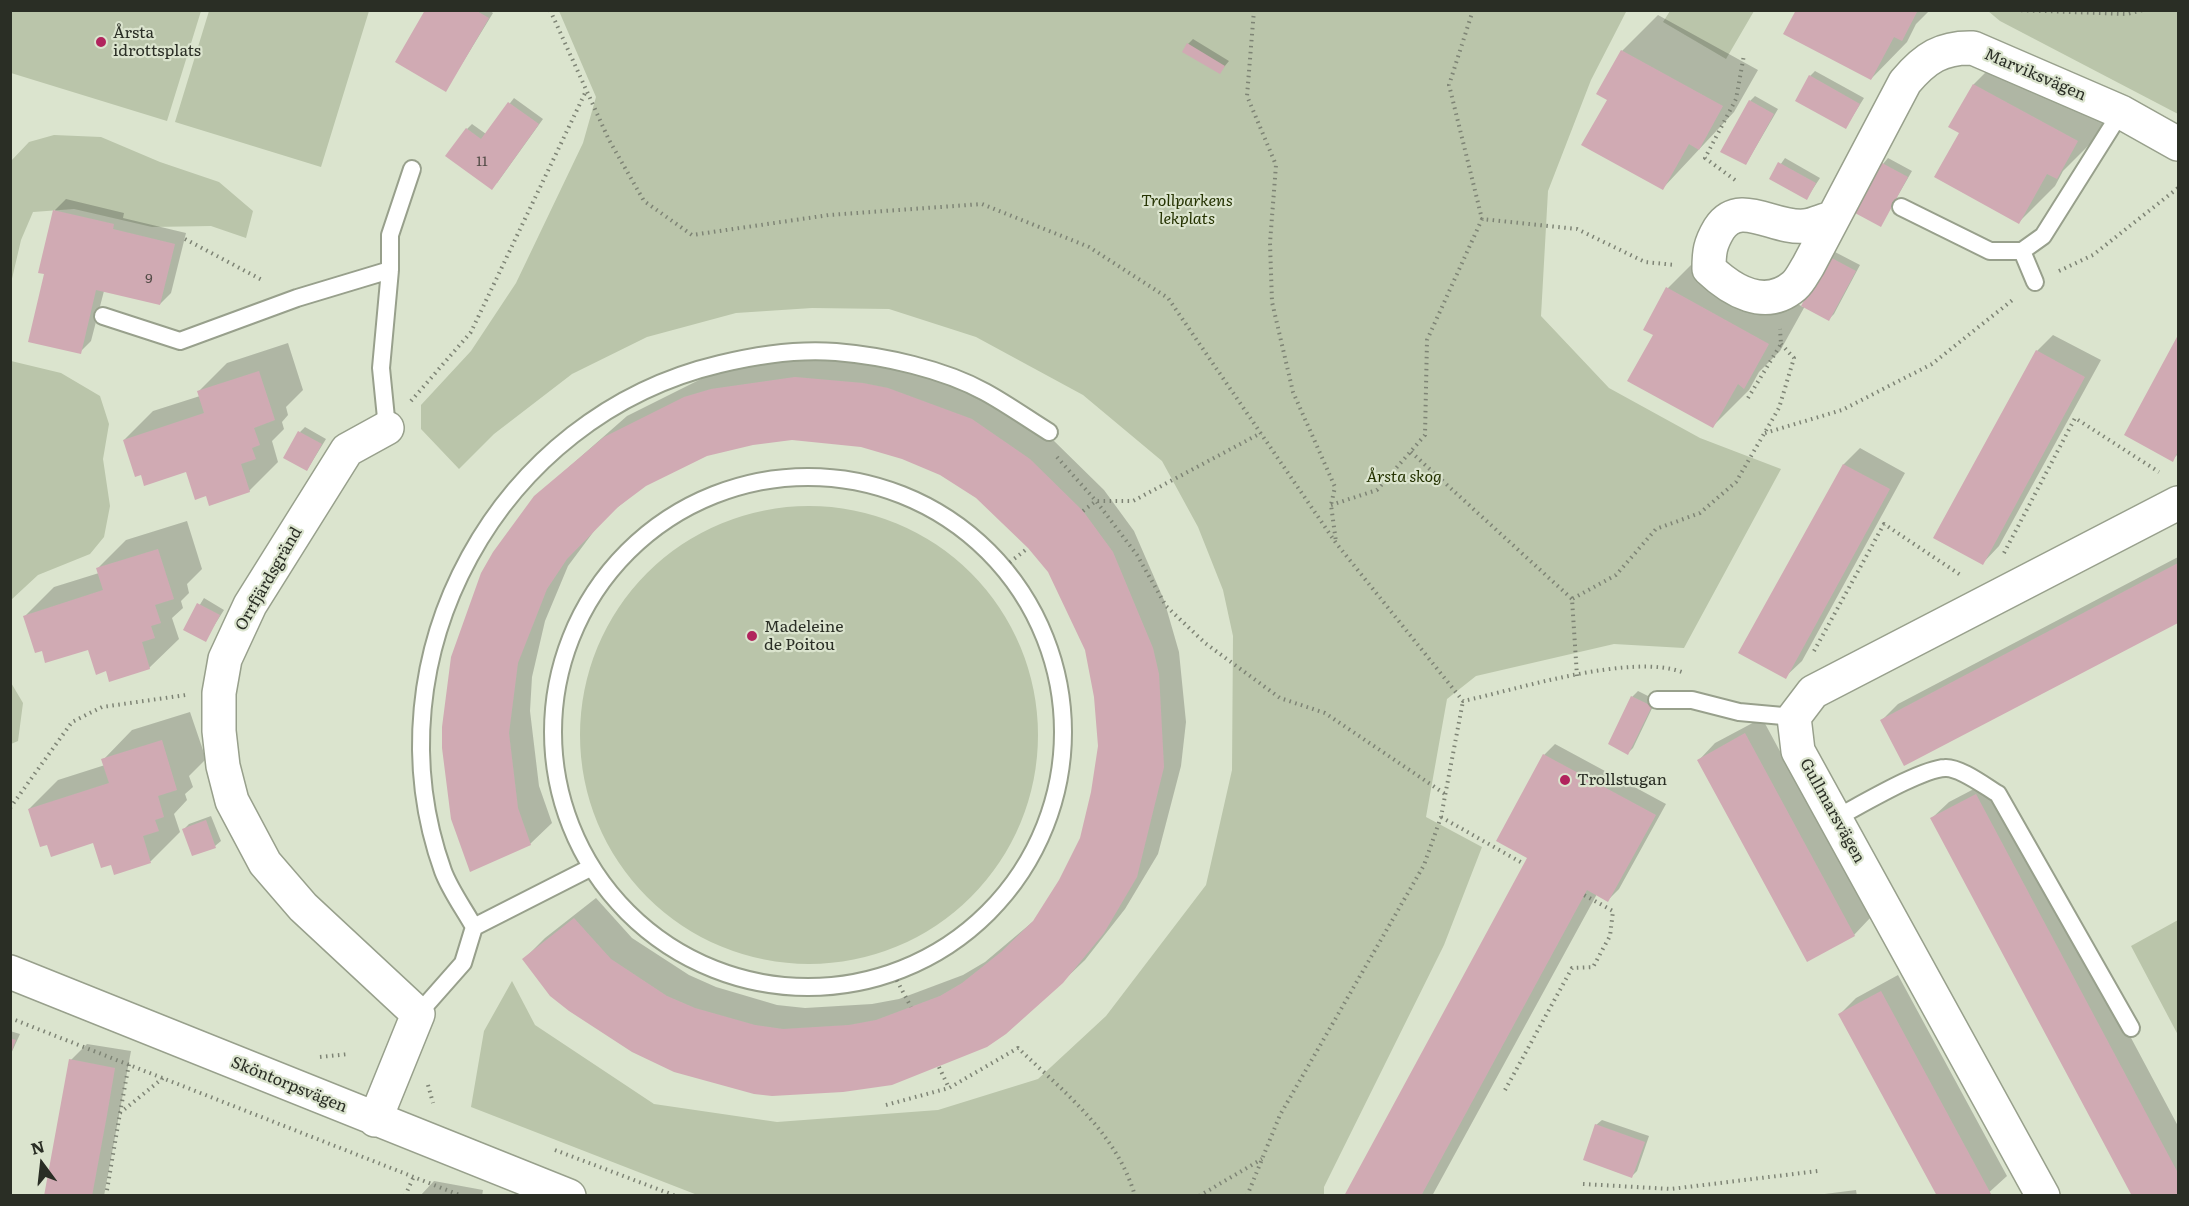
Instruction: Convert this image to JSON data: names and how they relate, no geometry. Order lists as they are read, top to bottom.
{
  "streets": {
    "street": [
      "Marviksvägen",
      "Orrfjärdsgränd",
      "Gullmarsvägen",
      "Sköntorpsvägen"
    ]
  },
  "parks": ["Trollparkens lekplats", "Årsta skog"],
  "places": ["Årsta idrottsplats", "Madeleine de Poitou", "Trollstugan"],
  "house_numbers": ["11", "9"],
  "north": "top"
}
